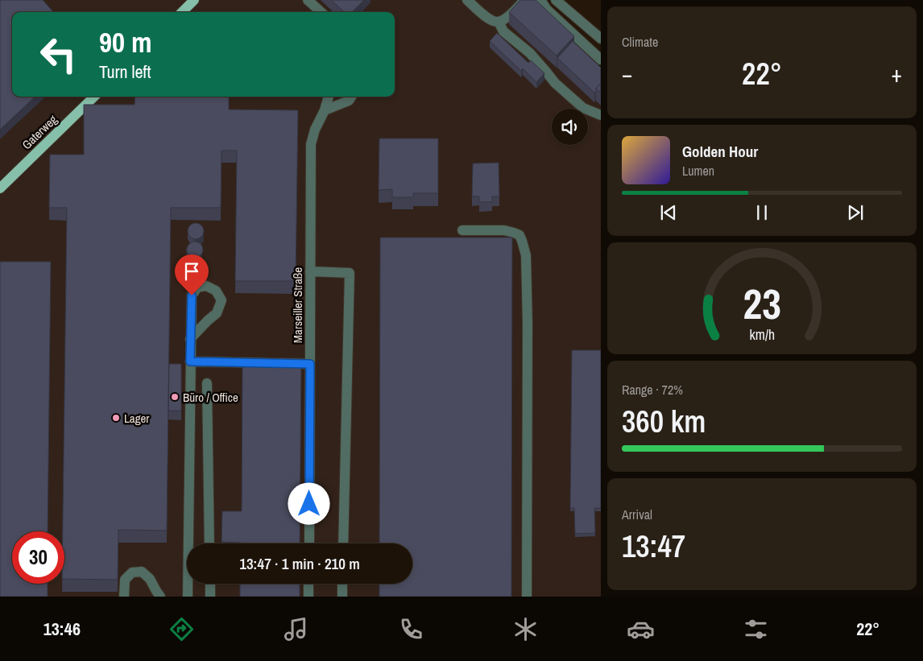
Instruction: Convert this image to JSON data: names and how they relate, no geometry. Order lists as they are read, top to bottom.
{
  "streets": {
    "main road": ["Gaterweg"],
    "street": ["Marseiller Straße"]
  },
  "places": ["Büro / Office", "Lager"],
  "page": {
    "tile": [
      "Climate",
      ["Range · 72%", "360 km"],
      ["Arrival", "13:47"]
    ],
    "turn": ["90 m", "Turn left"],
    "heat": ["−", "22°", "+"],
    "song": ["Golden Hour", "Lumen"],
    "limit": "30",
    "trip": "13:47 · 1 min · 210 m",
    "tabs": ["13:46", "22°"],
    "gauge": ["23", "km/h"]
  }
}
